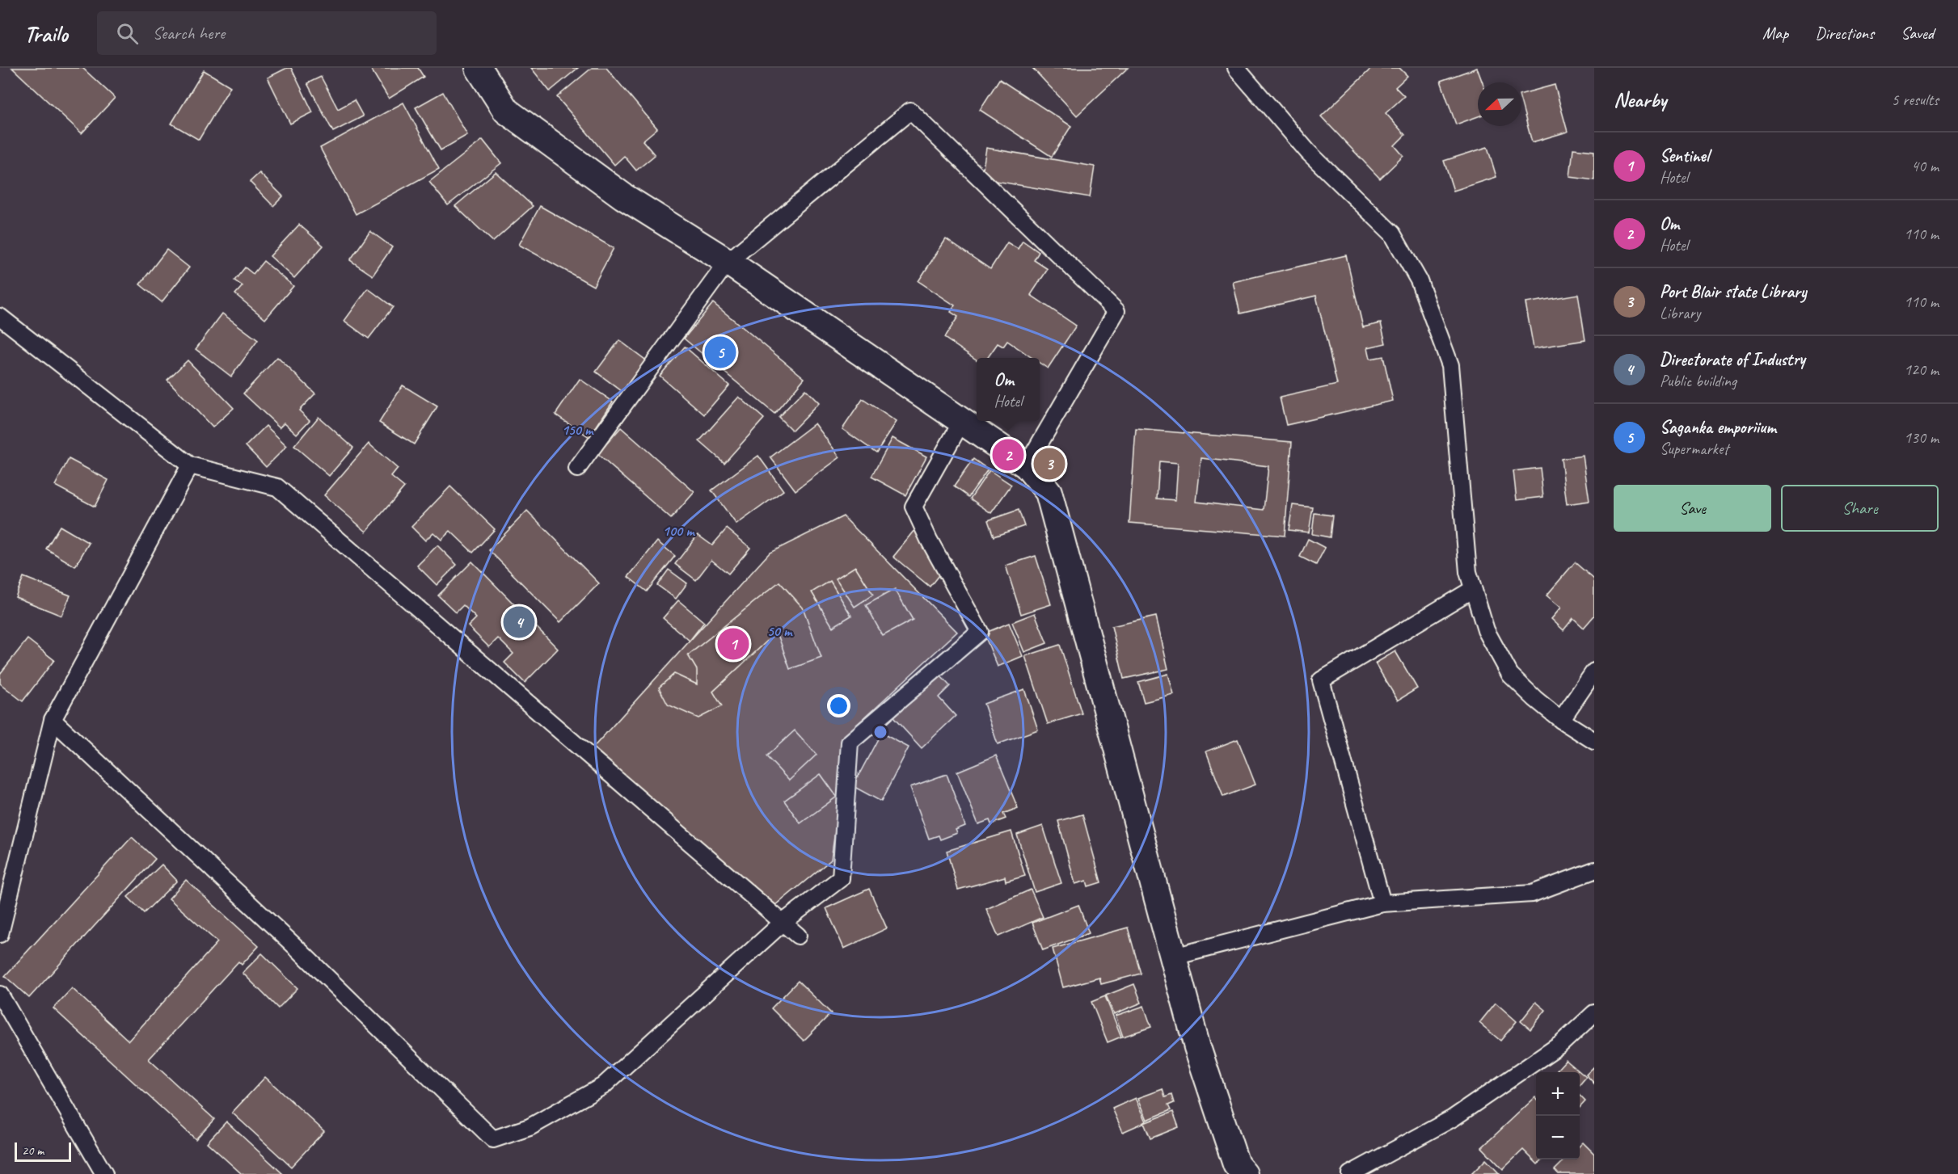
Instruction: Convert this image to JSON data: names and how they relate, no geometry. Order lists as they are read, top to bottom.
{
  "scale_bar": "20 m",
  "north": "left",
  "page": {
    "header": "Trailo",
    "search": "Search here",
    "nav": ["Map", "Directions", "Saved"],
    "heading": ["Nearby", "5 results"],
    "list": [
      {
        "mark": "1",
        "name": "Sentinel",
        "note": "Hotel",
        "value": "40 m"
      },
      {
        "mark": "2",
        "name": "Om",
        "note": "Hotel",
        "value": "110 m"
      },
      {
        "mark": "3",
        "name": "Port Blair state Library",
        "note": "Library",
        "value": "110 m"
      },
      {
        "mark": "4",
        "name": "Directorate of Industry",
        "note": "Public building",
        "value": "120 m"
      },
      {
        "mark": "5",
        "name": "Saganka emporiium",
        "note": "Supermarket",
        "value": "130 m"
      }
    ],
    "pins": [
      "5",
      "2",
      "3",
      "4",
      "1"
    ],
    "popup": ["Om", "Hotel"],
    "buttons": ["Save", "Share"],
    "map_buttons": ["+", "−"],
    "scale": "20 m"
  },
  "rings": ["150 m", "100 m", "50 m"]
}
